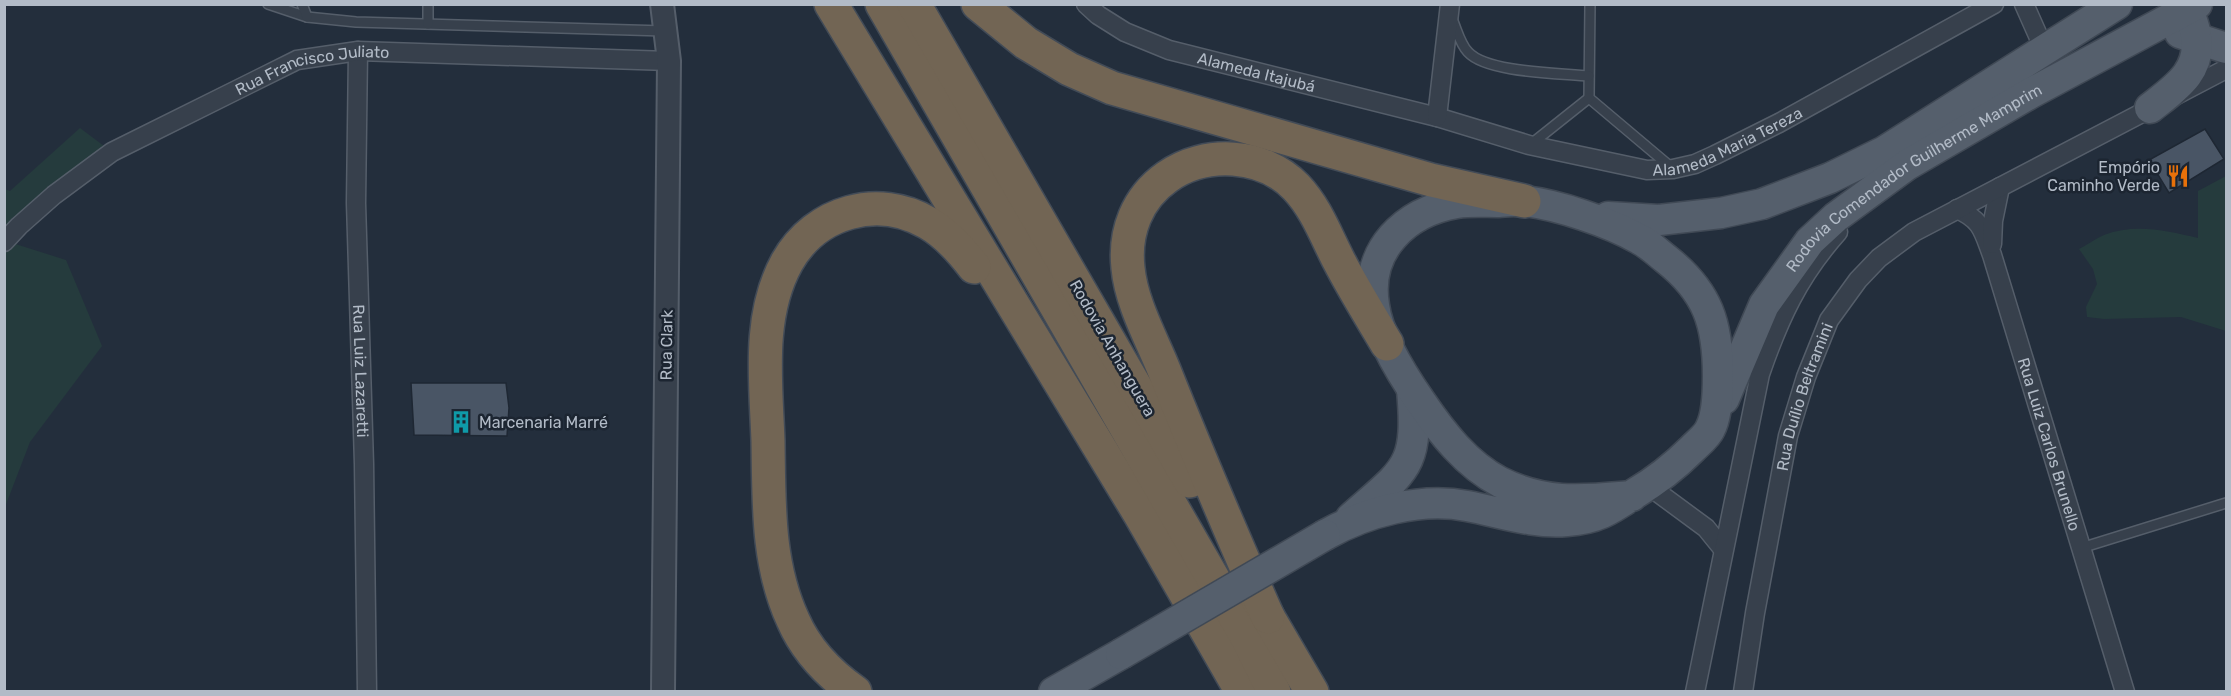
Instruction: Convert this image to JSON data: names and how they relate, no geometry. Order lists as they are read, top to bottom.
{
  "streets": {
    "highway": ["Rodovia Anhanguera"],
    "main road": ["Rodovia Comendador Guilherme Mamprim"],
    "street": [
      "Rua Francisco Juliato",
      "Alameda Itajubá",
      "Alameda Maria Tereza",
      "Rua Clark",
      "Rua Luiz Lazaretti",
      "Rua Duílio Beltramini",
      "Rua Luiz Carlos Brunello"
    ]
  },
  "crossings": [
    ["Rua Francisco Juliato", "Rua Clark"],
    ["Rua Francisco Juliato", "Rua Luiz Lazaretti"],
    ["Alameda Itajubá", "Alameda Maria Tereza"],
    ["Rua Duílio Beltramini", "Rua Luiz Carlos Brunello"]
  ],
  "places": {
    "restaurant": ["Empório Caminho Verde"],
    "building": ["Marcenaria Marré"]
  }
}
